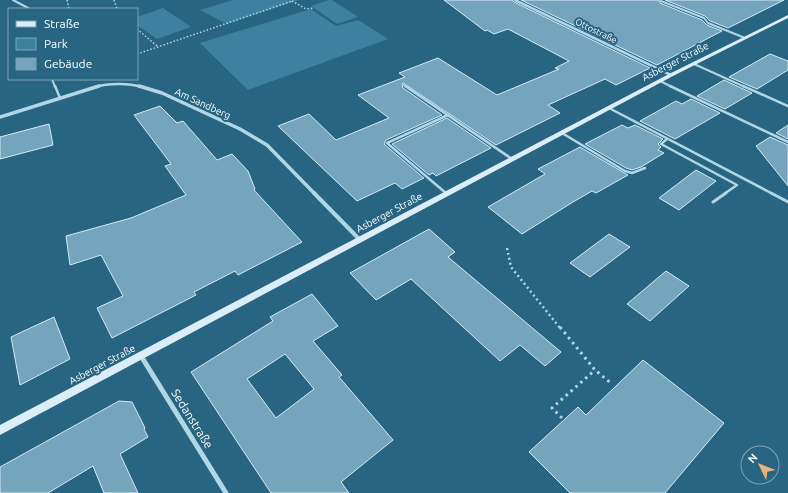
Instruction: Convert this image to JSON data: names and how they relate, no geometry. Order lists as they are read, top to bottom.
{
  "streets": {
    "street": [
      "Ottostraße",
      "Asberger Straße",
      "Am Sandberg",
      "Sedanstraße"
    ]
  },
  "crossings": [
    ["Ottostraße", "Asberger Straße"],
    ["Asberger Straße", "Am Sandberg"],
    ["Asberger Straße", "Sedanstraße"]
  ],
  "legend": ["Straße", "Park", "Gebäude"],
  "north": "top left"
}
